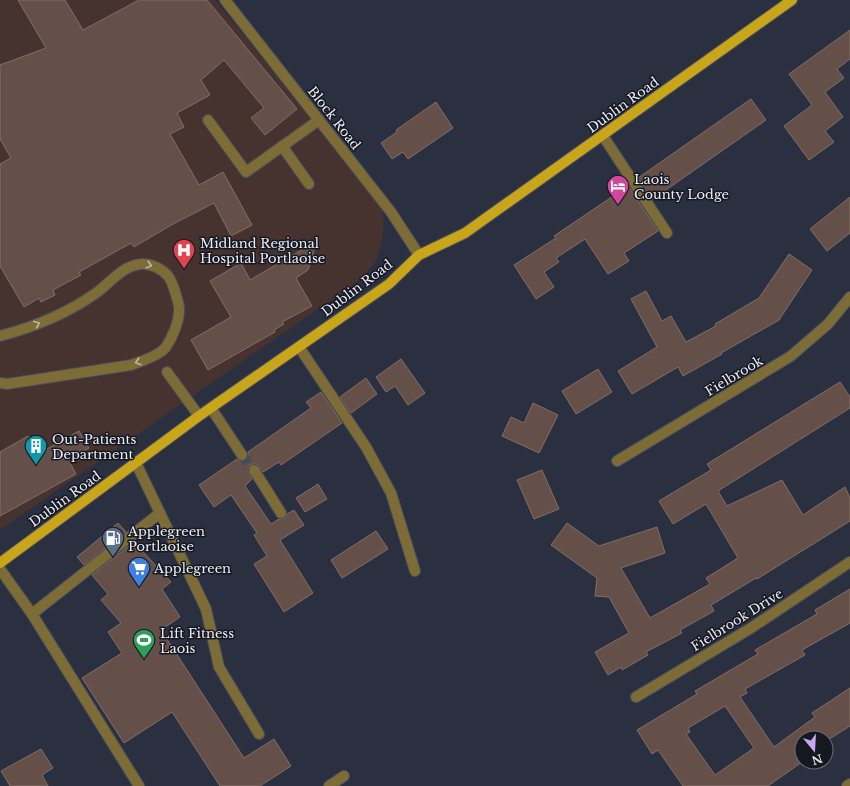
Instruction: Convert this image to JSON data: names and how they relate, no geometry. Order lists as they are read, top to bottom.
{
  "streets": {
    "main road": ["Dublin Road"],
    "street": ["Block Road", "Fielbrook", "Fielbrook Drive"]
  },
  "crossings": [
    ["Dublin Road", "Block Road"]
  ],
  "places": {
    "hotel": ["Laois County Lodge"],
    "hospital": ["Midland Regional Hospital Portlaoise"],
    "building": ["Out-Patients Department"],
    "fuel station": ["Applegreen Portlaoise"],
    "supermarket": ["Applegreen"],
    "sports": ["Lift Fitness Laois"]
  },
  "north": "bottom"
}
